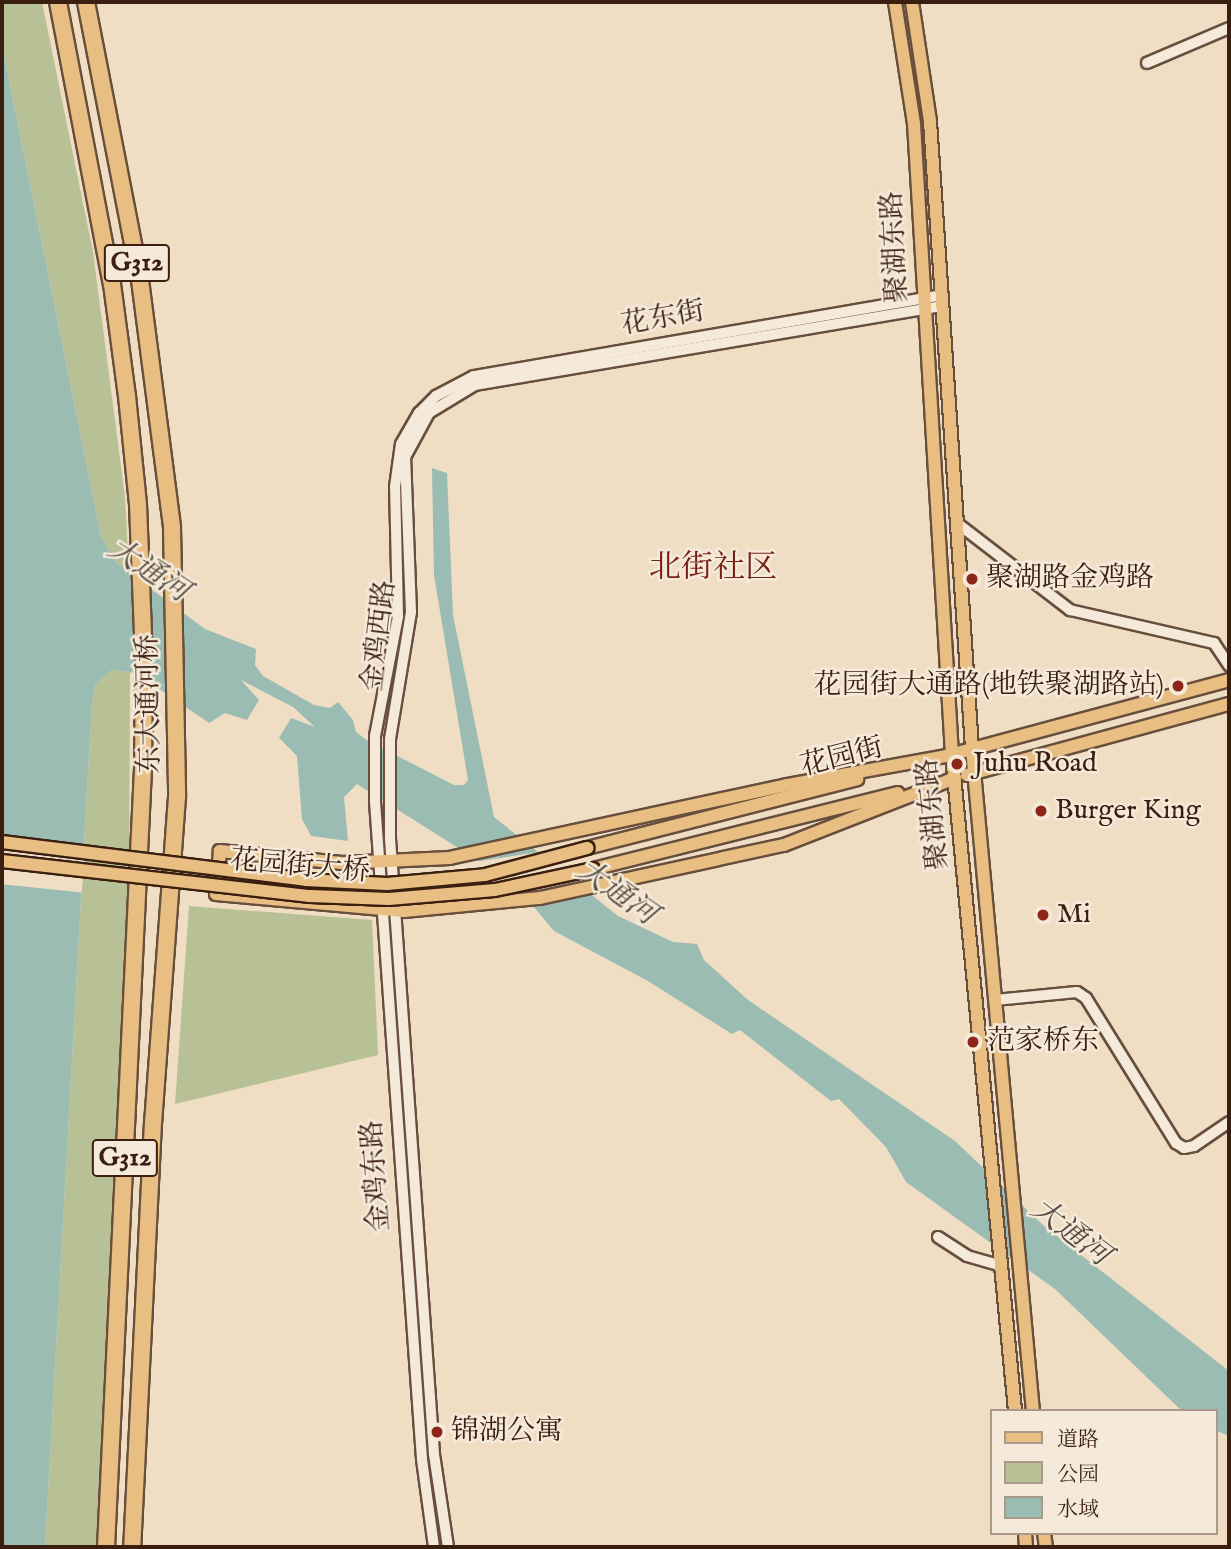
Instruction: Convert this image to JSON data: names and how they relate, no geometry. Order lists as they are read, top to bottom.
{
  "streets": {
    "highway": ["G312", "东大通河桥"],
    "main road": ["聚湖东路", "花园街", "花园街大桥"],
    "street": ["花东街", "金鸡西路", "金鸡东路"]
  },
  "crossings": [
    ["聚湖东路", "花东街"],
    ["聚湖东路", "花园街"],
    ["花东街", "金鸡西路"],
    ["金鸡西路", "金鸡东路"],
    ["花园街", "花园街大桥"]
  ],
  "districts": ["北街社区"],
  "water": ["大通河"],
  "places": [
    "聚湖路金鸡路",
    "花园街大通路(地铁聚湖路站)",
    "Juhu Road",
    "Burger King",
    "Mi",
    "范家桥东",
    "锦湖公寓"
  ],
  "legend": ["道路", "公园", "水域"]
}
